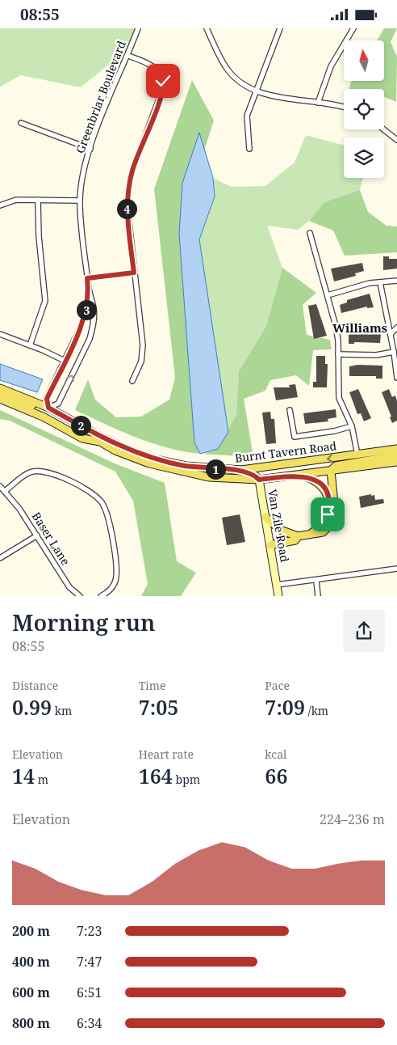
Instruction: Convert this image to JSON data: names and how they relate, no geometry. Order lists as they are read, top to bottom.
{
  "streets": {
    "main road": ["Burnt Tavern Road"],
    "street": ["Greenbriar Boulevard", "Van Zile Road", "Baser Lane"]
  },
  "crossings": [
    ["Greenbriar Boulevard", "Burnt Tavern Road"],
    ["Burnt Tavern Road", "Van Zile Road"]
  ],
  "districts": ["Williams"],
  "north": "top",
  "page": {
    "status": "08:55",
    "pins": [
      "4",
      "3",
      "2",
      "1"
    ],
    "heading": ["Morning run", "08:55"],
    "stats": [
      ["Distance", "0.99 km"],
      ["Time", "7:05"],
      ["Pace", "7:09 /km"],
      ["Elevation", "14 m"],
      ["Heart rate", "164 bpm"],
      ["kcal", "66"]
    ],
    "chart": ["Elevation", "224–236 m"],
    "list": [
      {
        "name": "200 m",
        "note": "7:23"
      },
      {
        "name": "400 m",
        "note": "7:47"
      },
      {
        "name": "600 m",
        "note": "6:51"
      },
      {
        "name": "800 m",
        "note": "6:34"
      }
    ]
  }
}
